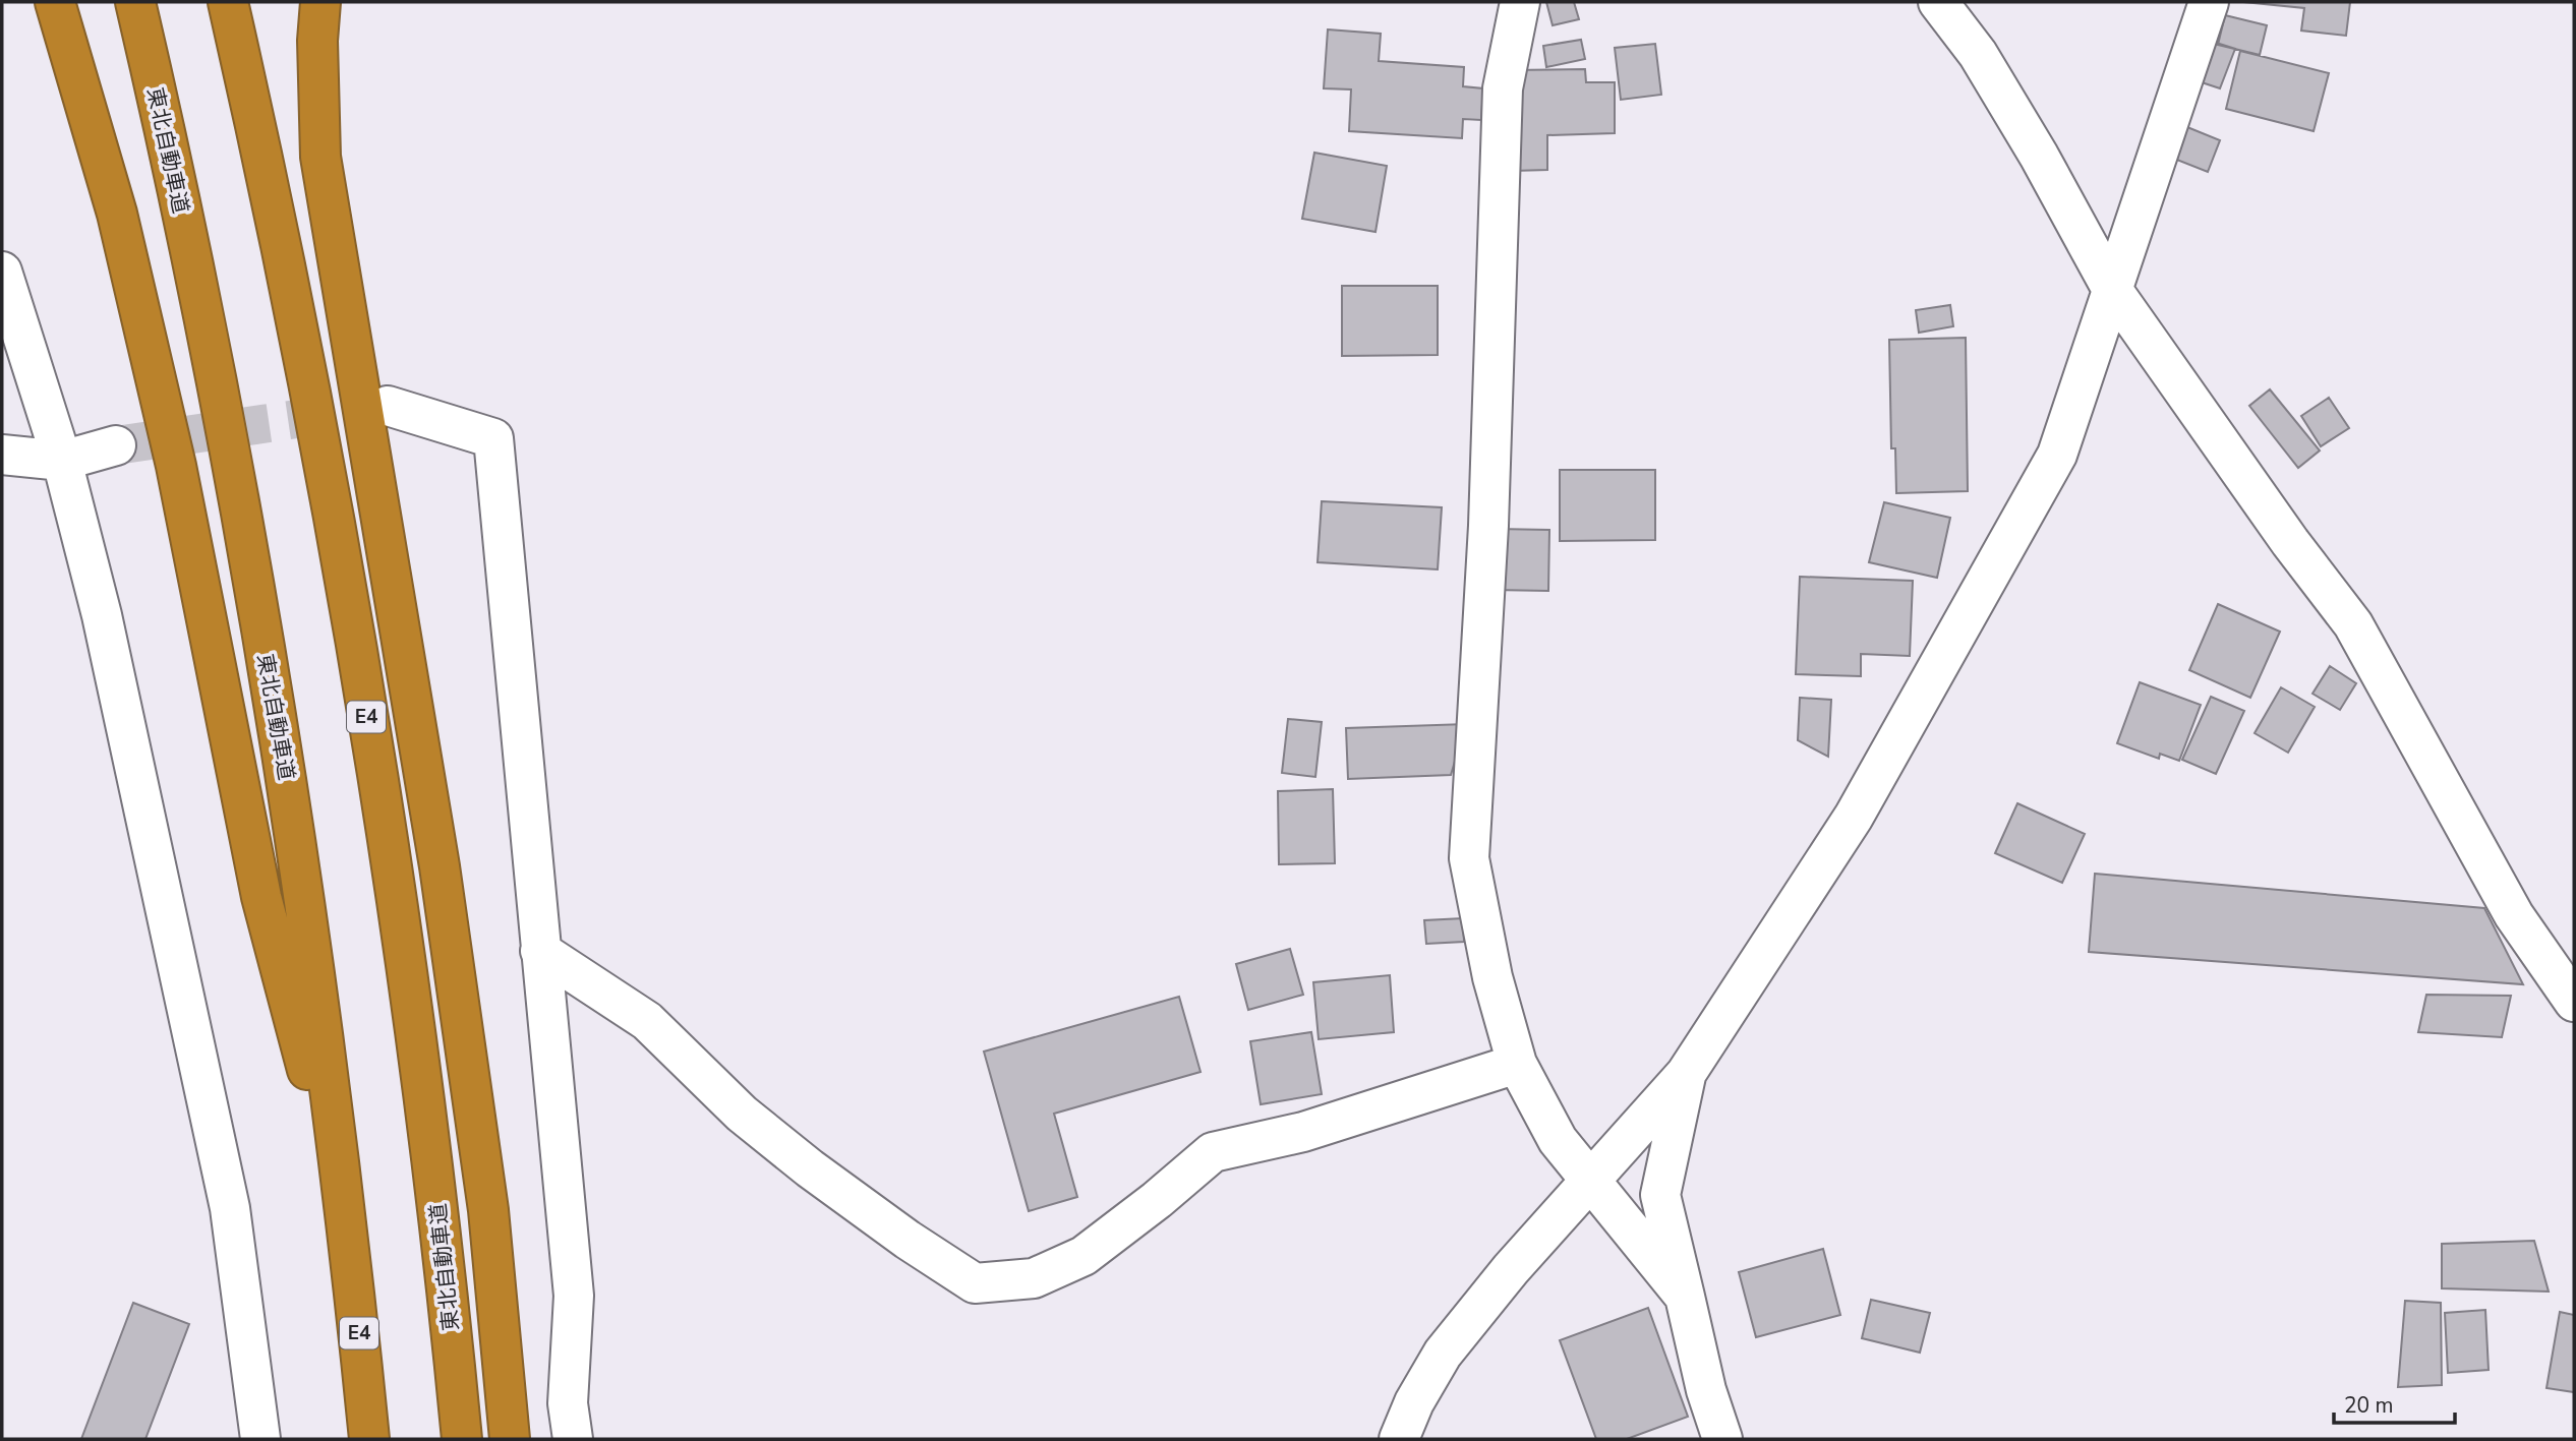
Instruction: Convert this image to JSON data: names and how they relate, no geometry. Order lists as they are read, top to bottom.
{
  "streets": {
    "highway": ["東北自動車道", "E4"]
  },
  "scale_bar": "20 m"
}
